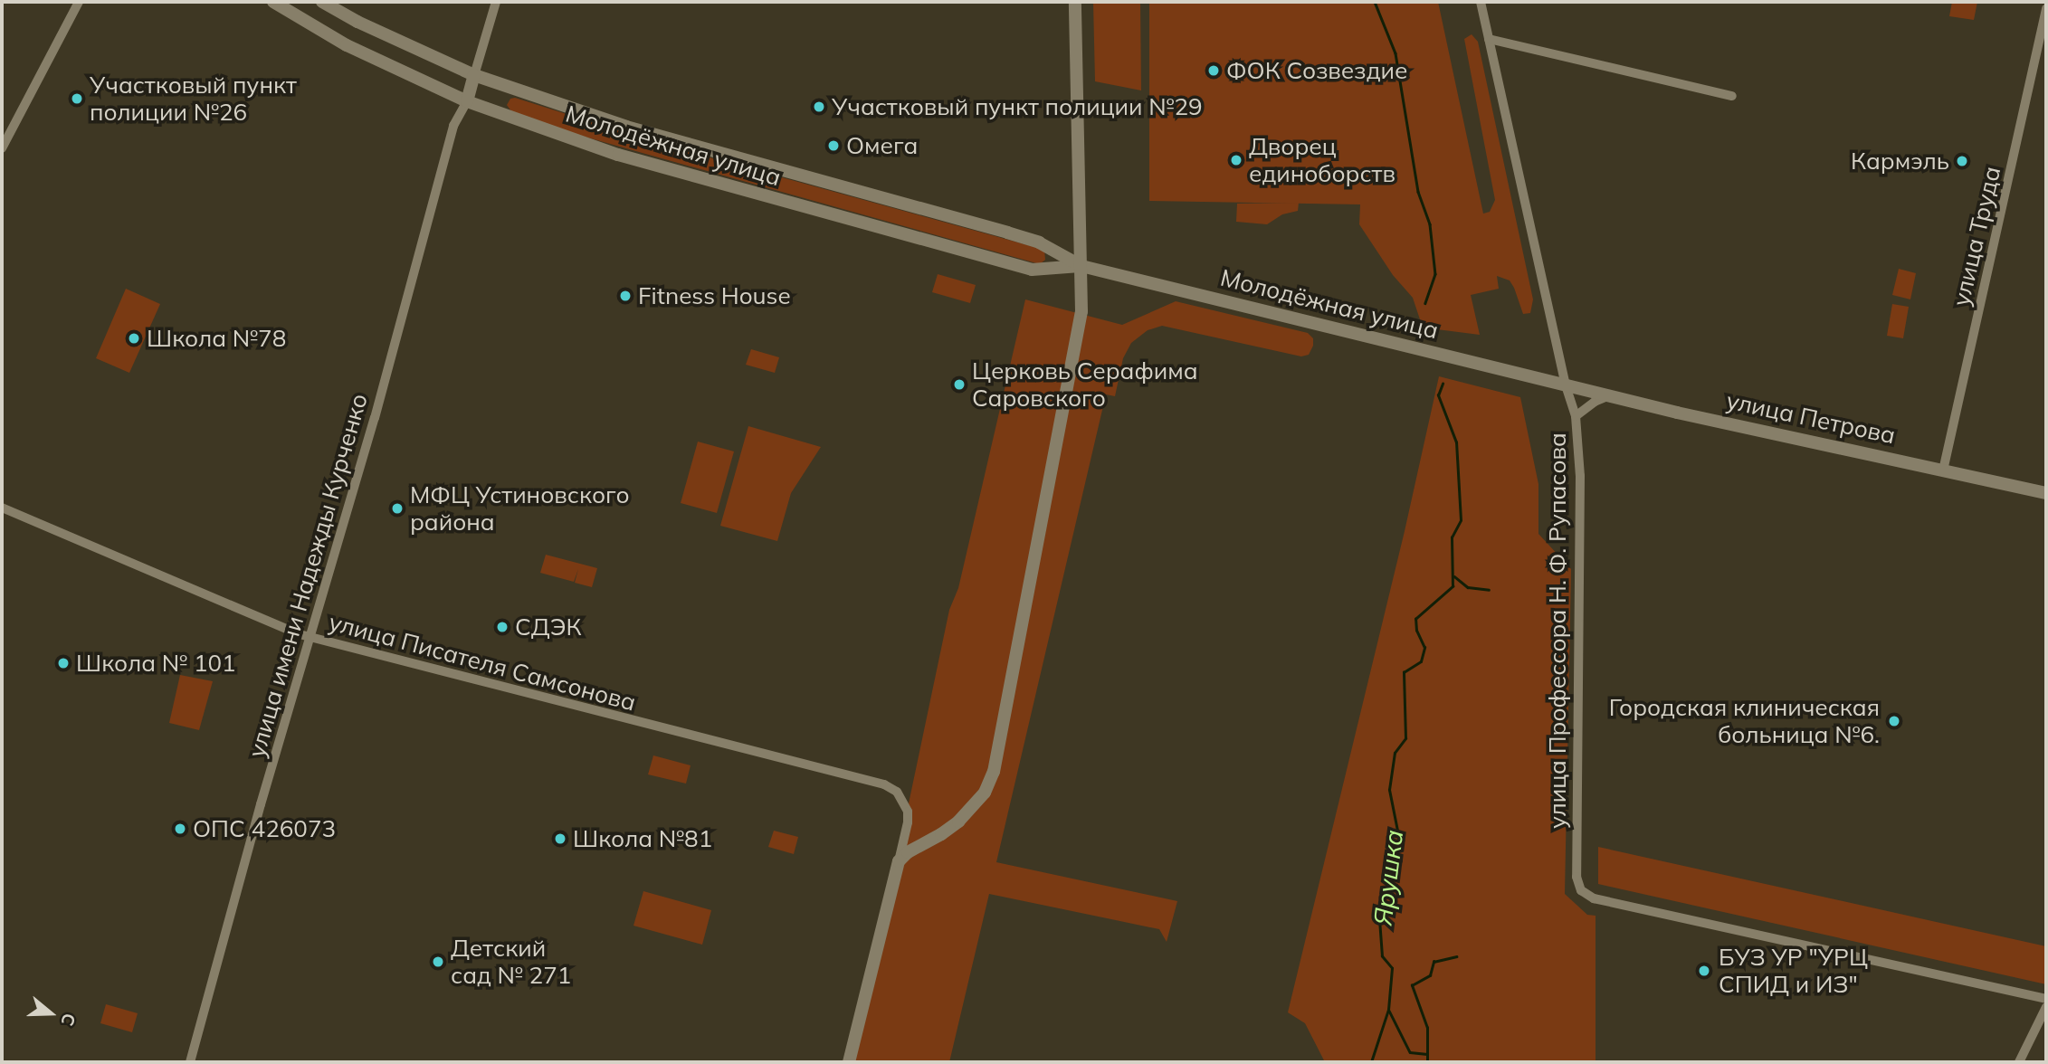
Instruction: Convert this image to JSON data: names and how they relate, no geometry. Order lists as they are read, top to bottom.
{
  "streets": {
    "main road": ["Молодёжная улица", "улица Петрова"],
    "street": [
      "улица Труда",
      "улица имени Надежды Курченко",
      "улица Профессора Н. Ф. Рупасова",
      "улица Писателя Самсонова"
    ]
  },
  "crossings": [
    ["Молодёжная улица", "улица Петрова"],
    ["Молодёжная улица", "улица имени Надежды Курченко"],
    ["Молодёжная улица", "улица Профессора Н. Ф. Рупасова"],
    ["улица Труда", "улица Петрова"],
    ["улица Петрова", "улица Профессора Н. Ф. Рупасова"],
    ["улица имени Надежды Курченко", "улица Писателя Самсонова"]
  ],
  "water": ["Ярушка"],
  "places": [
    "ФОК Созвездие",
    "Участковый пункт полиции №26",
    "Участковый пункт полиции №29",
    "Омега",
    "Дворец единоборств",
    "Кармэль",
    "Fitness House",
    "Школа №78",
    "Церковь Серафима Саровского",
    "МФЦ Устиновского района",
    "СДЭК",
    "Школа № 101",
    "Городская клиническая больница №6.",
    "ОПС 426073",
    "Школа №81",
    "Детский сад № 271",
    "БУЗ УР \"УРЦ СПИД и ИЗ\""
  ],
  "north": "right"
}
